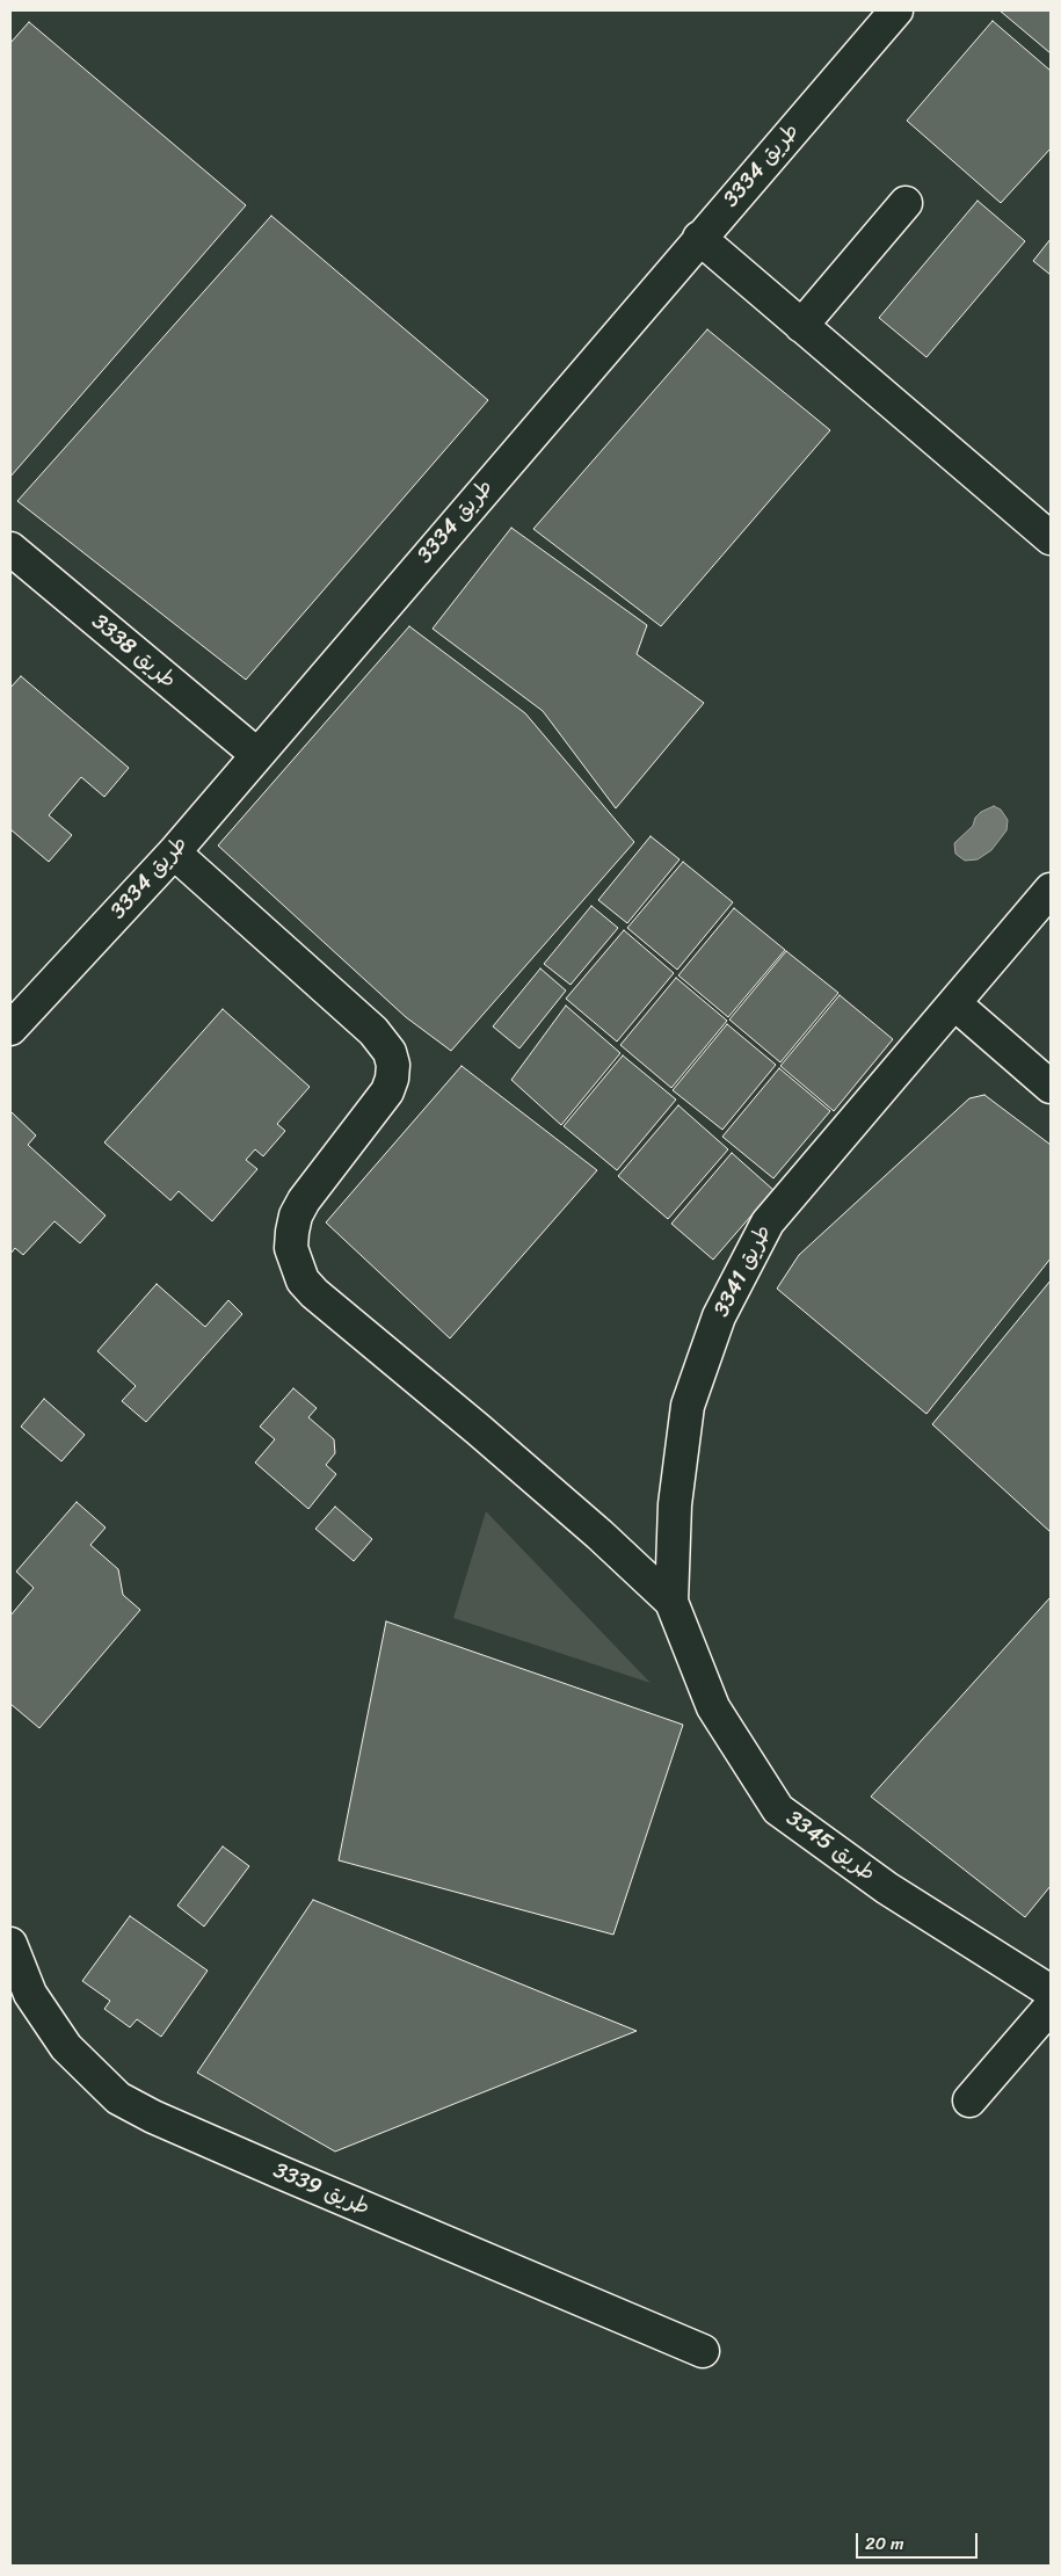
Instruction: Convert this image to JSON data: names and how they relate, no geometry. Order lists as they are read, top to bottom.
{
  "streets": {
    "street": [
      "طريق 3334",
      "طريق 3338",
      "طريق 3341",
      "طريق 3345",
      "طريق 3339"
    ]
  },
  "crossings": [
    ["طريق 3334", "طريق 3338"],
    ["طريق 3341", "طريق 3345"]
  ],
  "scale_bar": "20 m"
}
